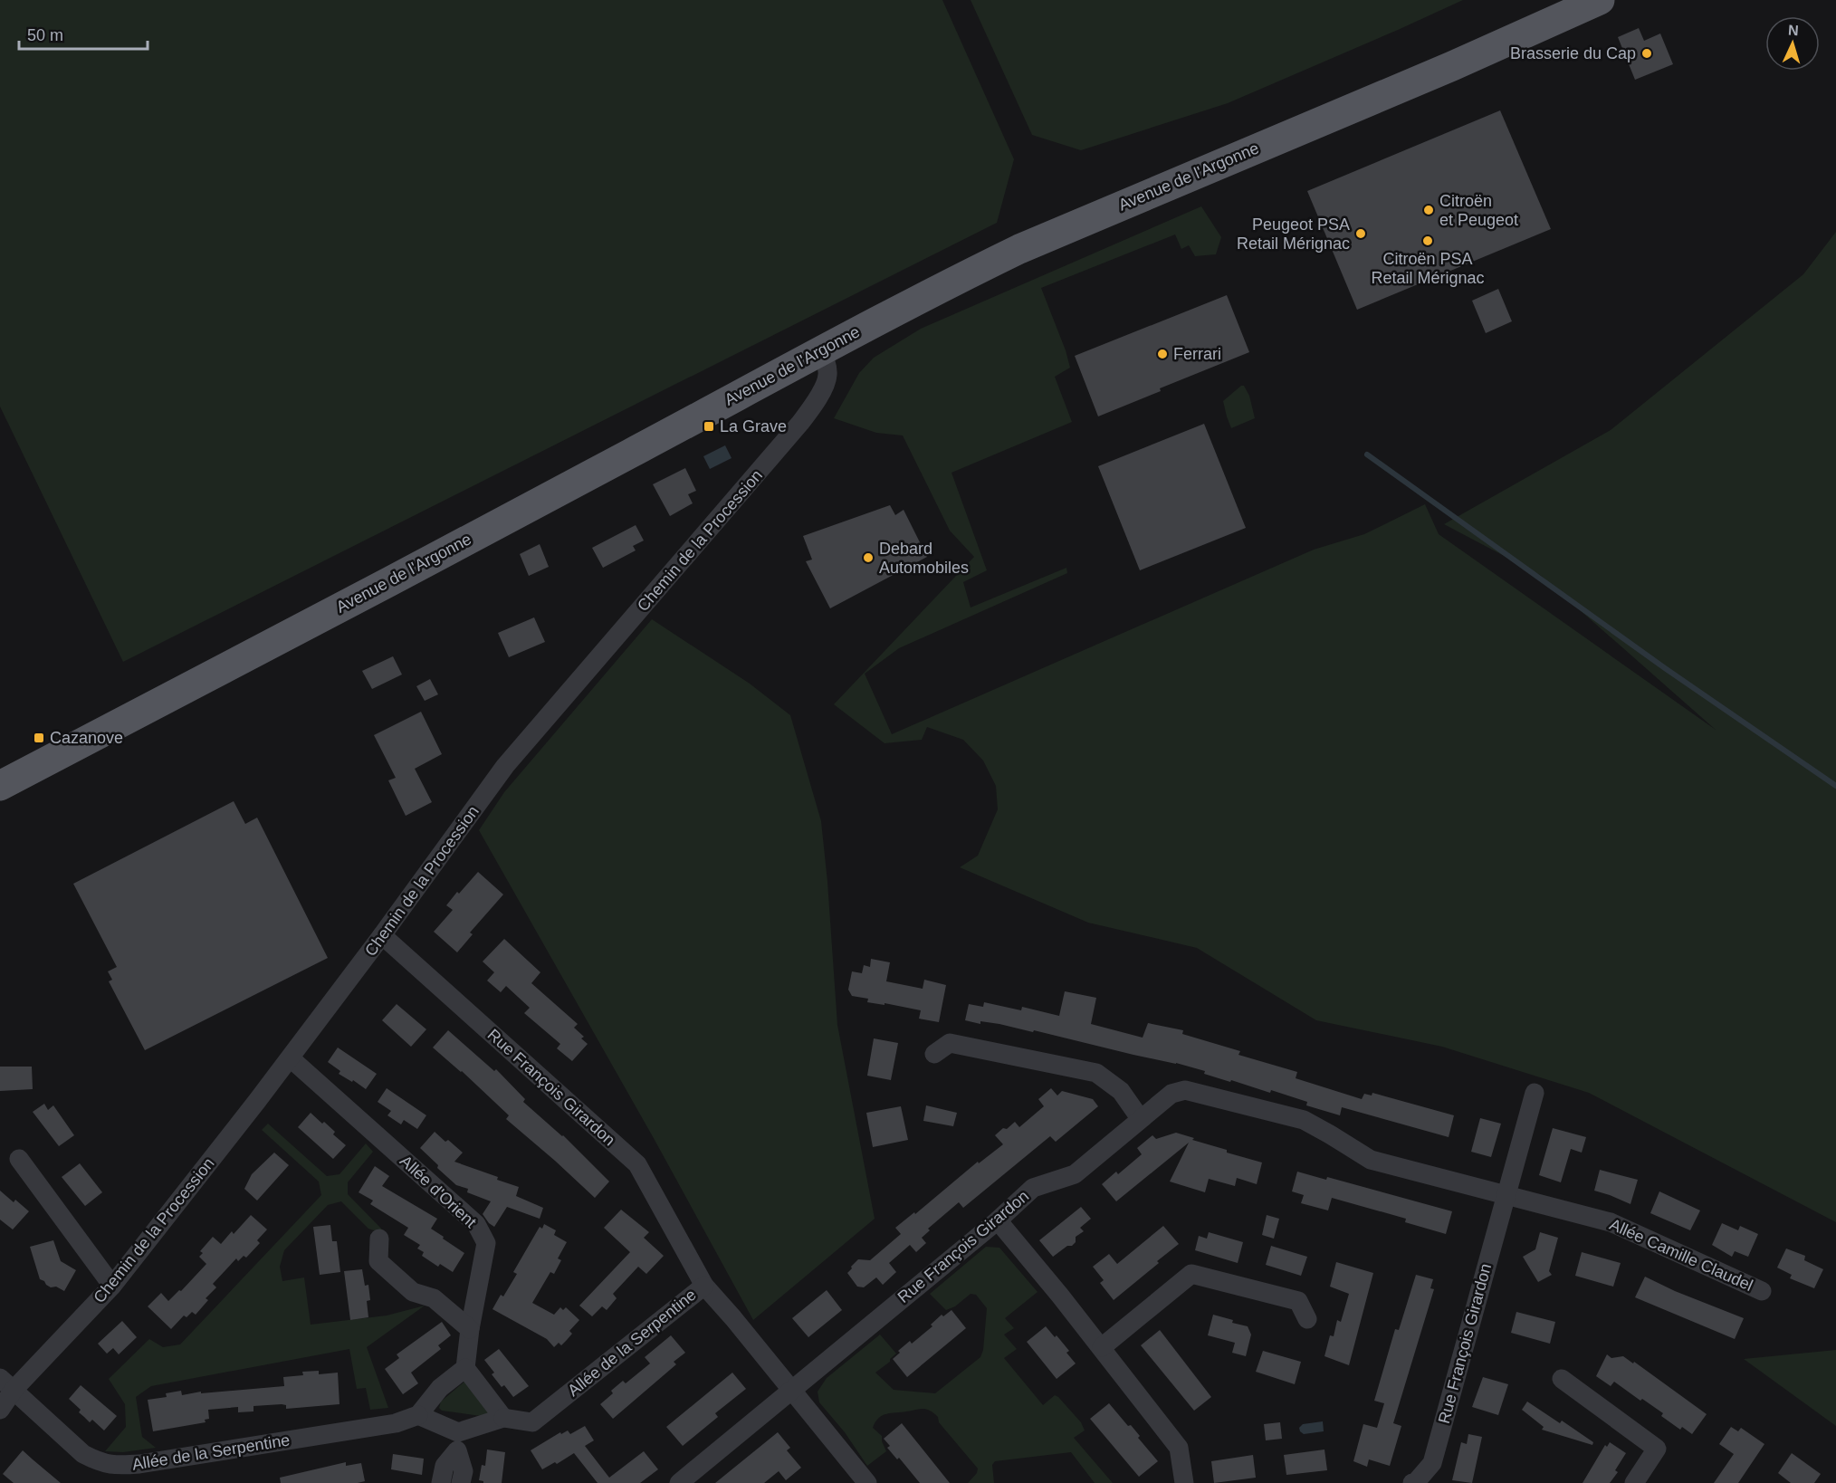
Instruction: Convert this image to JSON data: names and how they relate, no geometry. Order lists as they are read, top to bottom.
{
  "streets": {
    "main road": ["Avenue de l'Argonne"],
    "street": [
      "Chemin de la Procession",
      "Rue François Girardon",
      "Allée d'Orient",
      "Allée Camille Claudel",
      "Allée de la Serpentine"
    ]
  },
  "crossings": [
    ["Avenue de l'Argonne", "Chemin de la Procession"],
    ["Chemin de la Procession", "Rue François Girardon"],
    ["Chemin de la Procession", "Allée d'Orient"],
    ["Chemin de la Procession", "Allée de la Serpentine"],
    ["Rue François Girardon", "Allée Camille Claudel"],
    ["Rue François Girardon", "Allée de la Serpentine"]
  ],
  "places": {
    "other": [
      "Brasserie du Cap",
      "Citroën et Peugeot",
      "Peugeot PSA Retail Mérignac",
      "Citroën PSA Retail Mérignac",
      "Ferrari",
      "Debard Automobiles"
    ],
    "transit": ["La Grave", "Cazanove"]
  },
  "scale_bar": "50 m",
  "north": "top"
}
